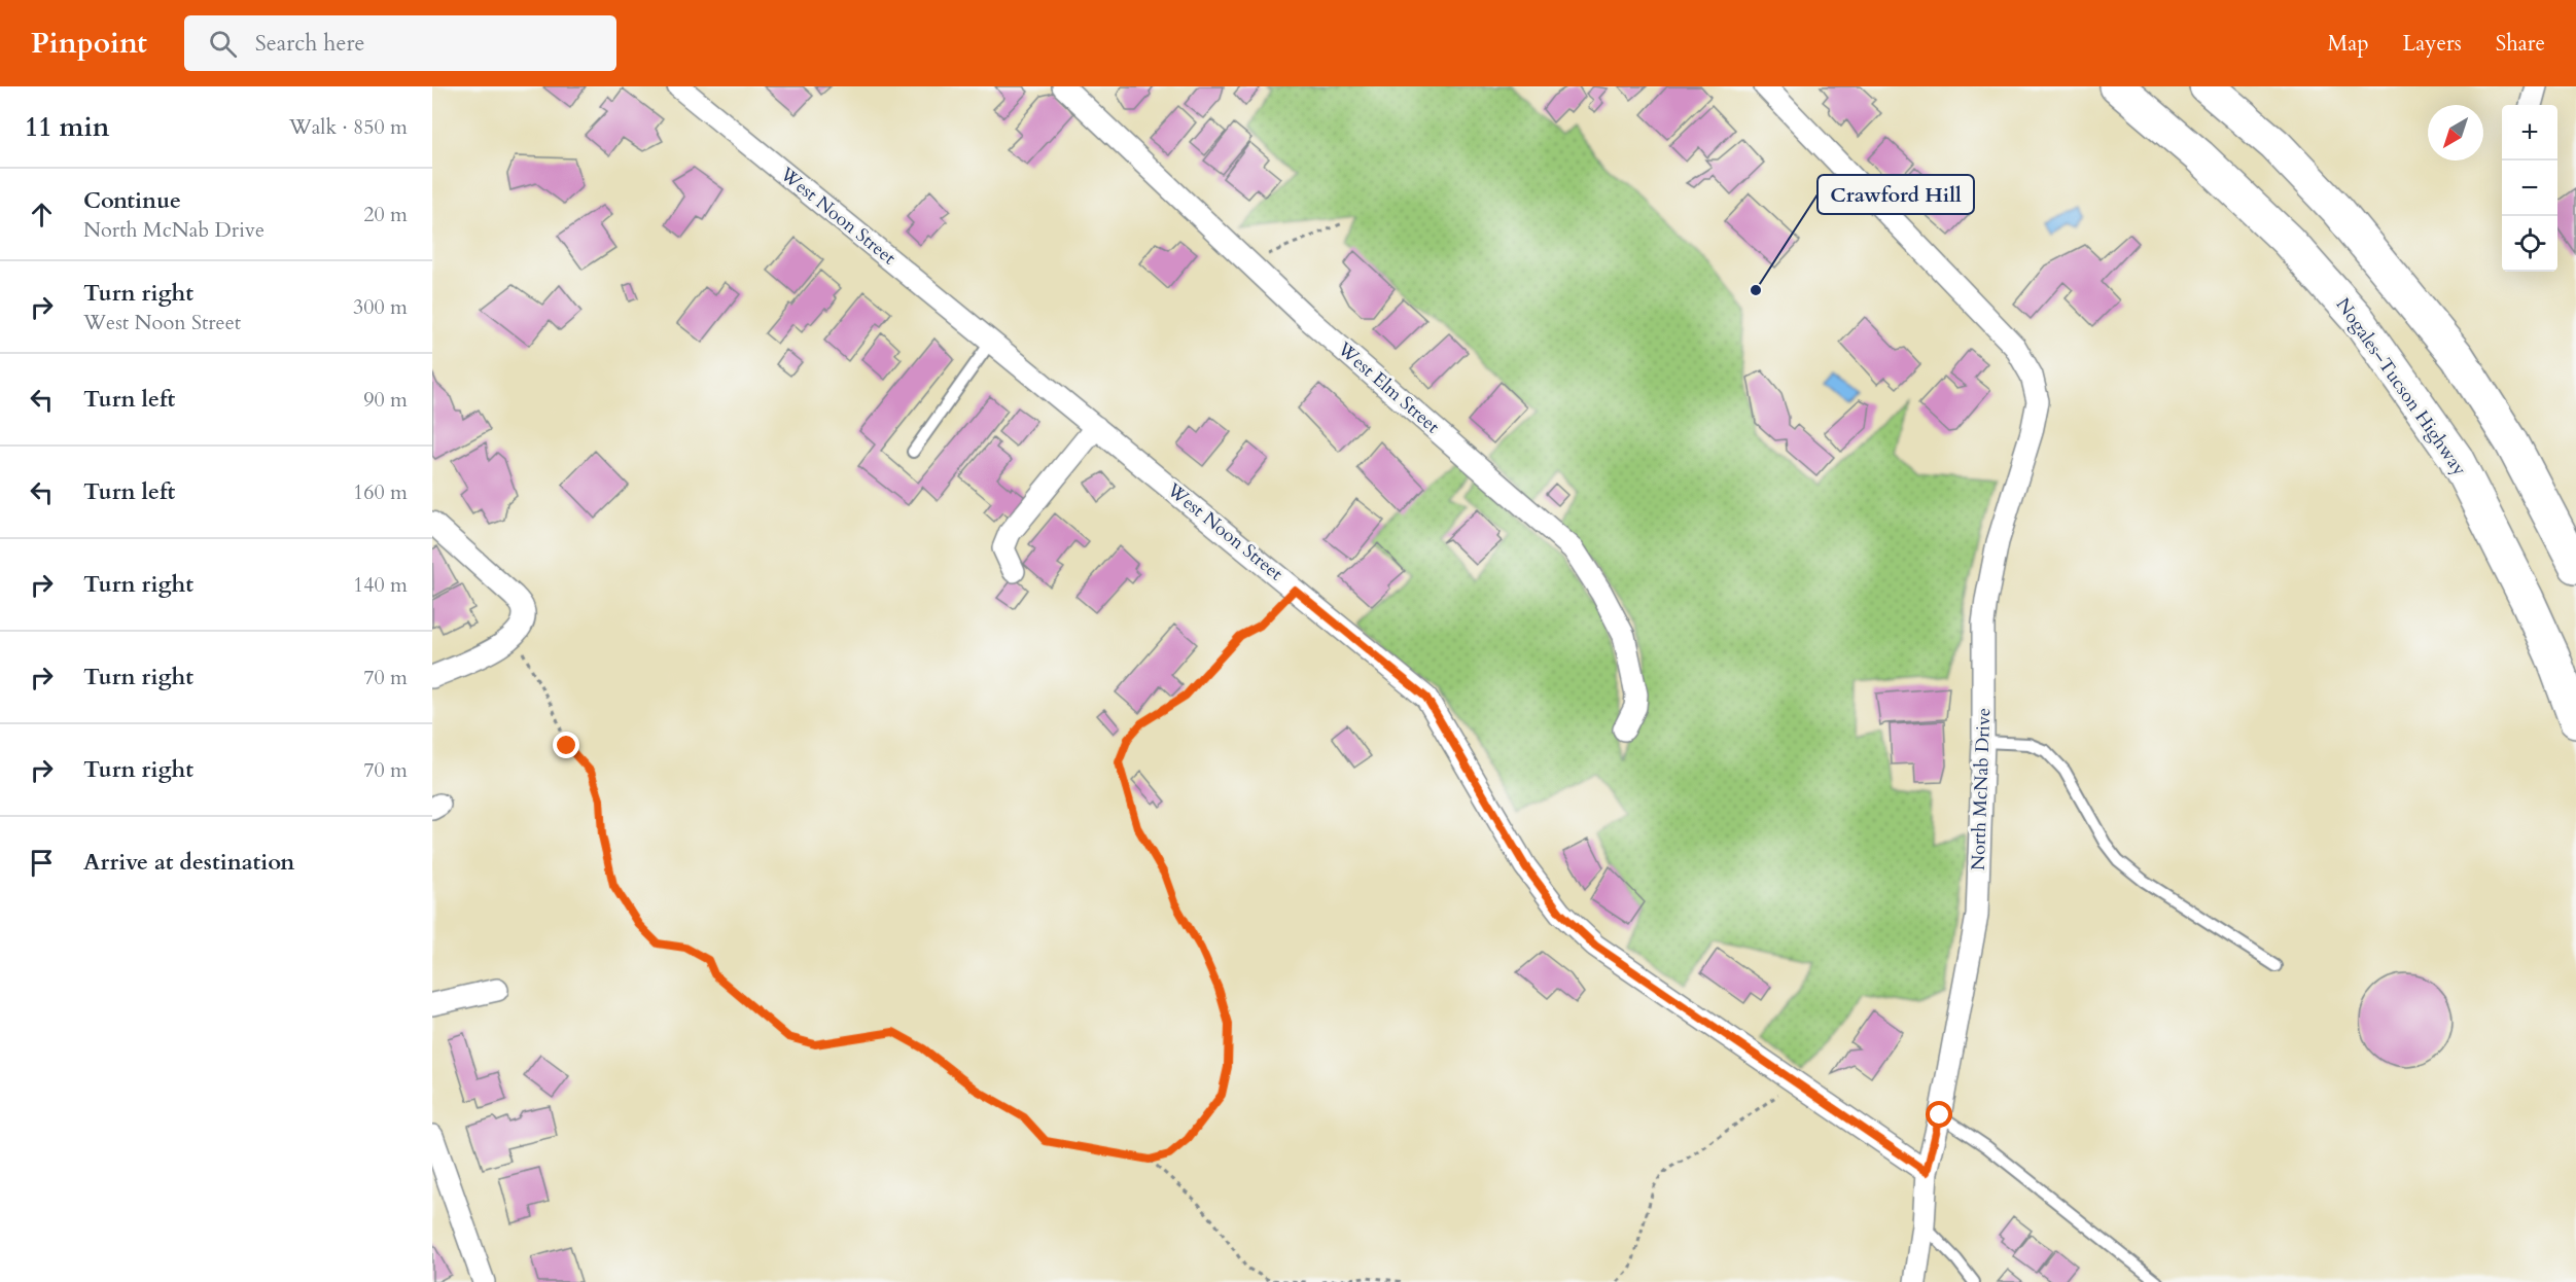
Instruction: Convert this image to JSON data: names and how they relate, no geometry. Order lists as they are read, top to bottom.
{
  "streets": {
    "highway": ["Nogales–Tucson Highway"],
    "street": ["West Noon Street", "West Elm Street", "North McNab Drive"]
  },
  "crossings": [
    ["West Noon Street", "North McNab Drive"]
  ],
  "places": ["Crawford Hill"],
  "north": "bottom left",
  "page": {
    "header": "Pinpoint",
    "search": "Search here",
    "nav": ["Map", "Layers", "Share"],
    "heading": ["11 min", "Walk · 850 m"],
    "map_buttons": ["+", "−"],
    "list": [
      ["Continue", "North McNab Drive", "20 m"],
      ["Turn right", "West Noon Street", "300 m"],
      ["Turn left", "90 m"],
      ["Turn left", "160 m"],
      ["Turn right", "140 m"],
      ["Turn right", "70 m"],
      ["Turn right", "70 m"],
      "Arrive at destination"
    ]
  }
}
